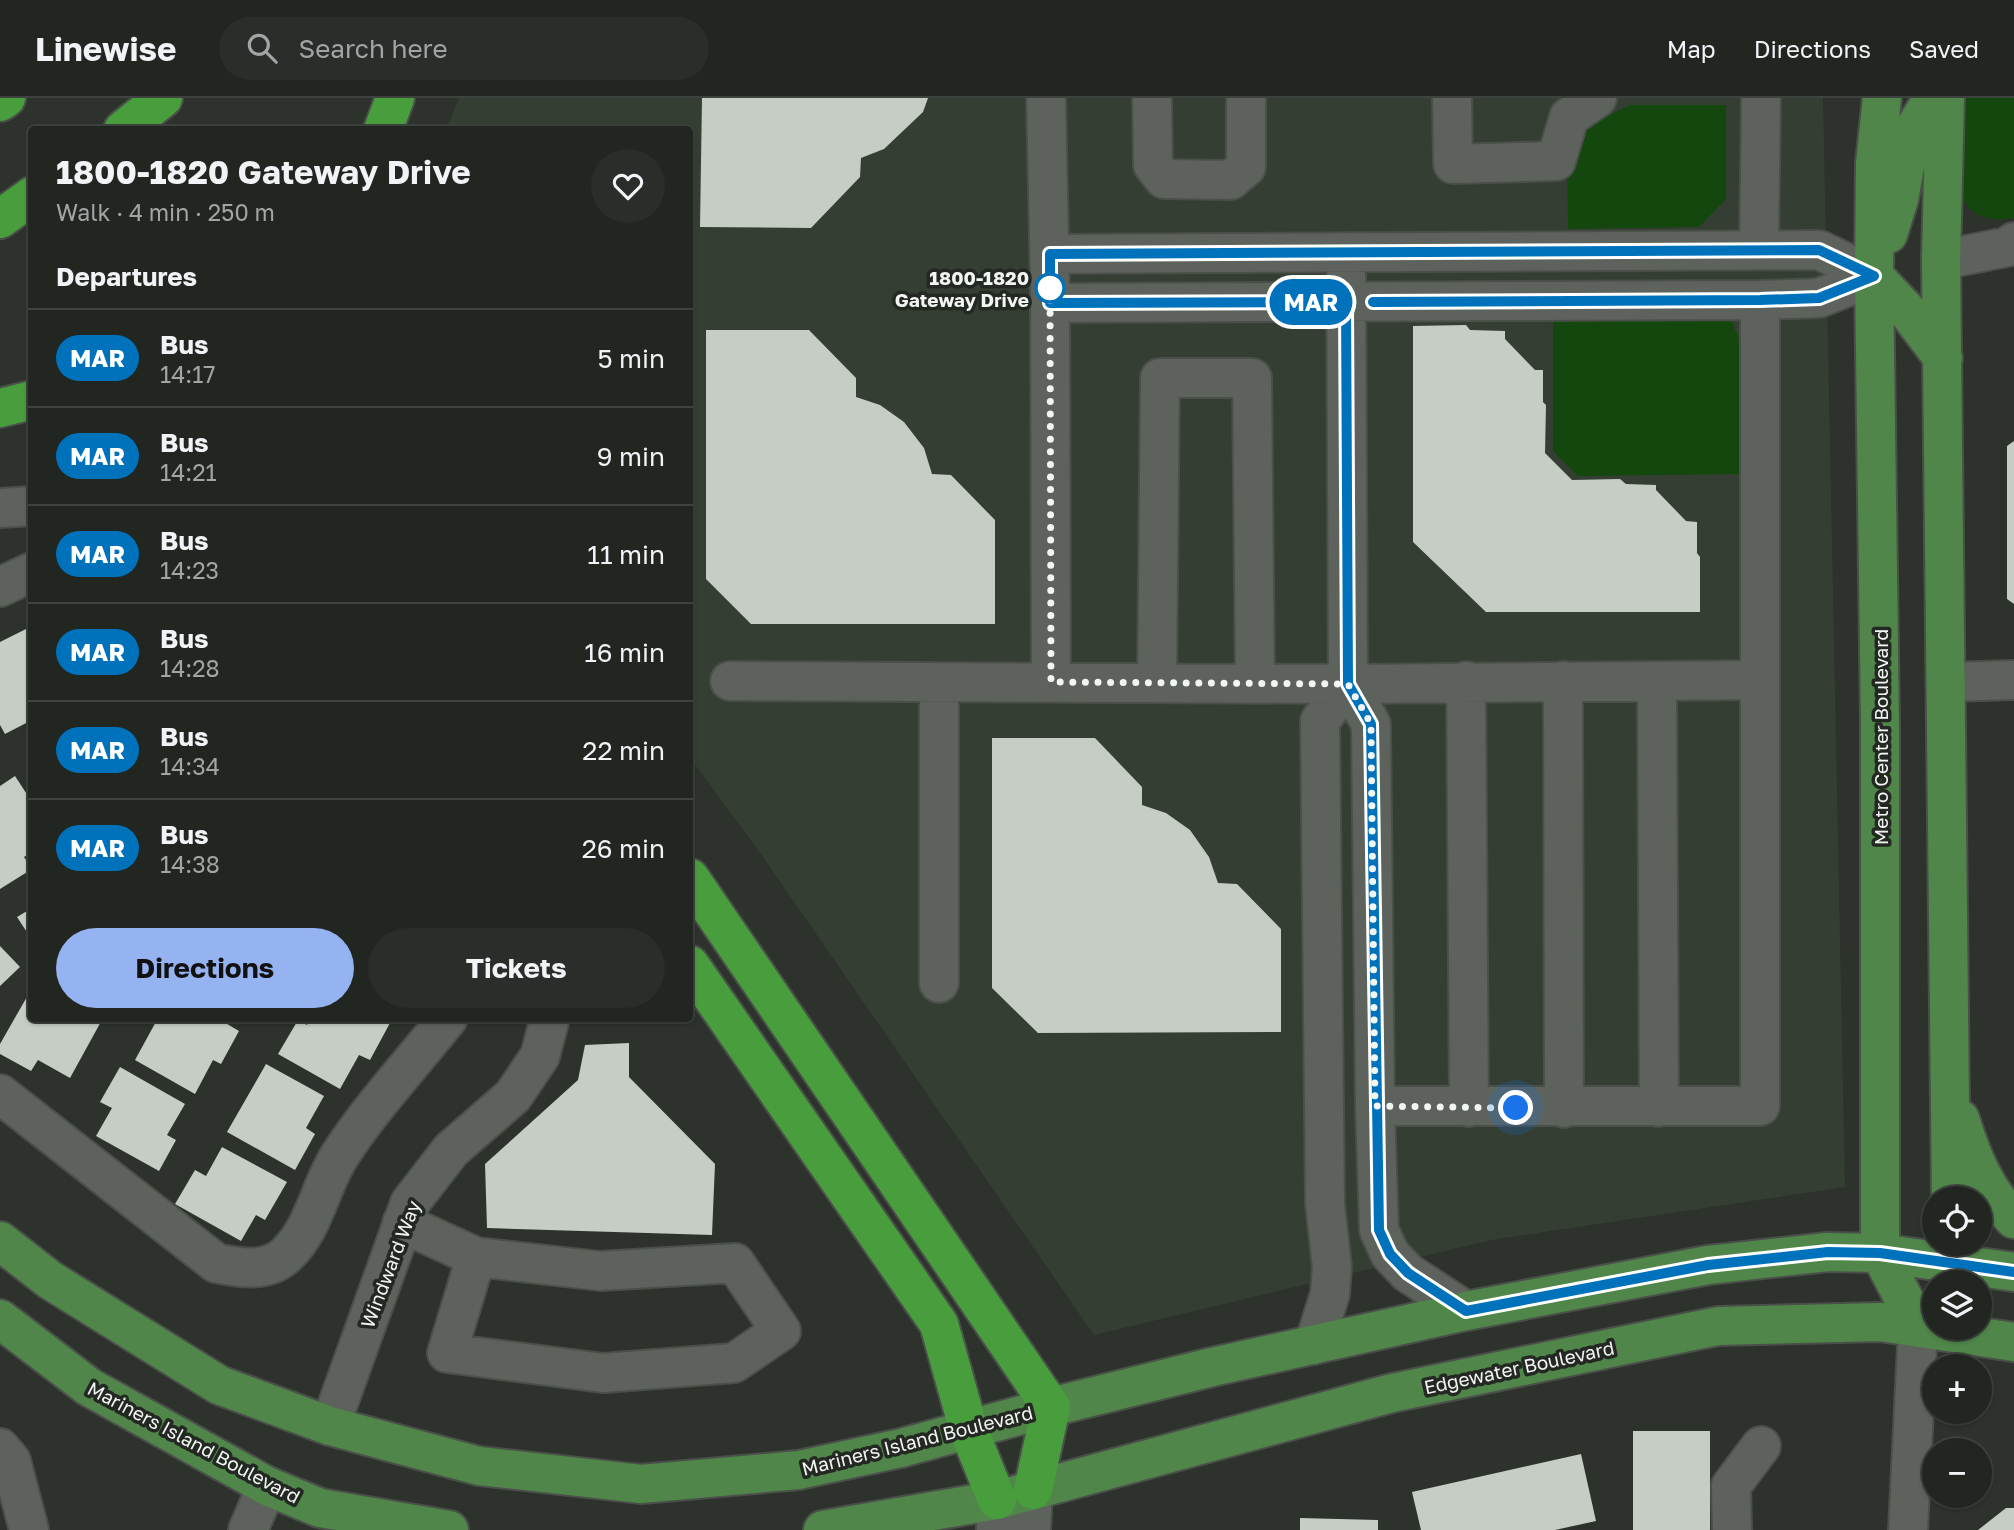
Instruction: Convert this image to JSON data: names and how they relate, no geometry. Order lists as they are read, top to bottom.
{
  "streets": {
    "main road": ["Metro Center Boulevard", "Edgewater Boulevard", "Mariners Island Boulevard"],
    "street": ["Windward Way"]
  },
  "crossings": [
    ["Metro Center Boulevard", "Edgewater Boulevard"],
    ["Windward Way", "Mariners Island Boulevard"]
  ],
  "places": ["1800-1820 Gateway Drive"],
  "lines": ["bus line MAR"],
  "page": {
    "header": "Linewise",
    "search": "Search here",
    "nav": ["Map", "Directions", "Saved"],
    "on_map": "MAR",
    "heading": [
      ["1800-1820 Gateway Drive", "Walk · 4 min · 250 m"],
      "Departures"
    ],
    "list": [
      {
        "mark": "MAR",
        "name": "Bus",
        "note": "14:17",
        "value": "5 min"
      },
      {
        "mark": "MAR",
        "name": "Bus",
        "note": "14:21",
        "value": "9 min"
      },
      {
        "mark": "MAR",
        "name": "Bus",
        "note": "14:23",
        "value": "11 min"
      },
      {
        "mark": "MAR",
        "name": "Bus",
        "note": "14:28",
        "value": "16 min"
      },
      {
        "mark": "MAR",
        "name": "Bus",
        "note": "14:34",
        "value": "22 min"
      },
      {
        "mark": "MAR",
        "name": "Bus",
        "note": "14:38",
        "value": "26 min"
      }
    ],
    "buttons": ["Directions", "Tickets"],
    "map_buttons": ["+", "−"]
  }
}
